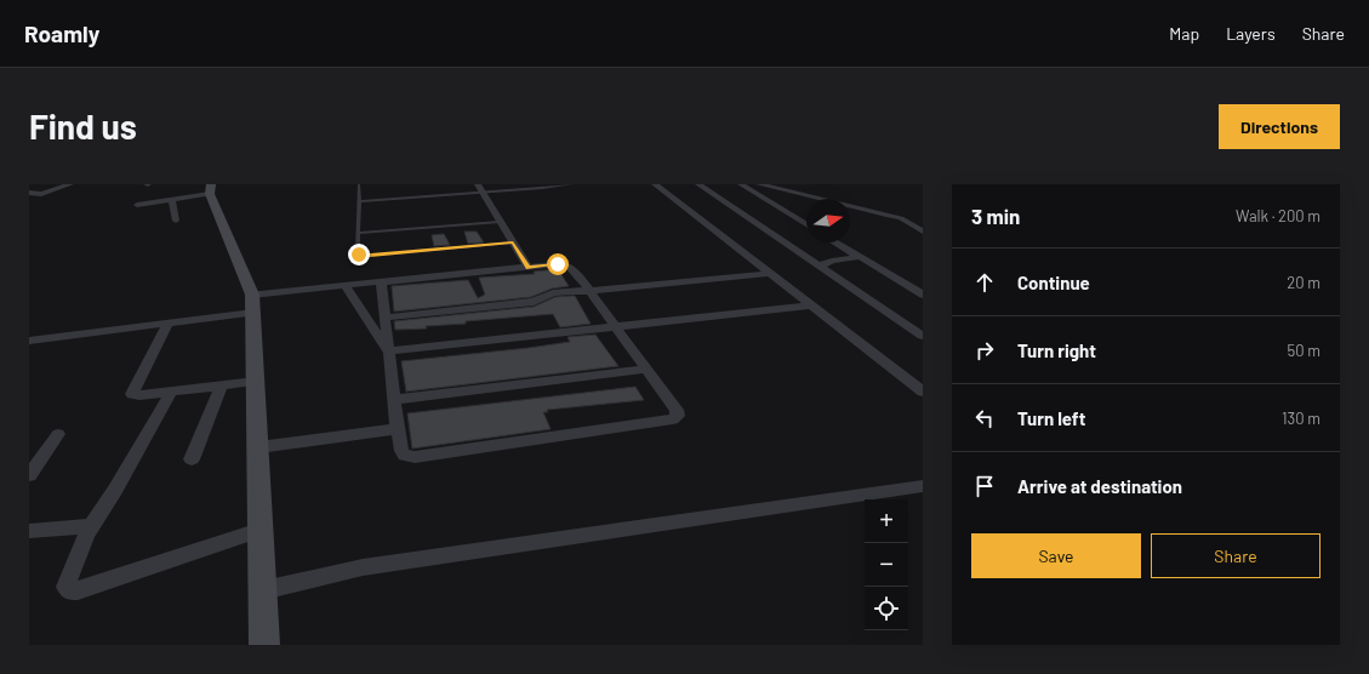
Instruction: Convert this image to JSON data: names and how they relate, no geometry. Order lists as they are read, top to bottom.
{
  "north": "right",
  "page": {
    "header": "Roamly",
    "nav": ["Map", "Layers", "Share"],
    "buttons": [
      "Directions",
      ["Save", "Share"]
    ],
    "title": "Find us",
    "heading": ["3 min", "Walk · 200 m"],
    "list": [
      ["Continue", "20 m"],
      ["Turn right", "50 m"],
      ["Turn left", "130 m"],
      "Arrive at destination"
    ],
    "map_buttons": ["+", "−"]
  }
}
